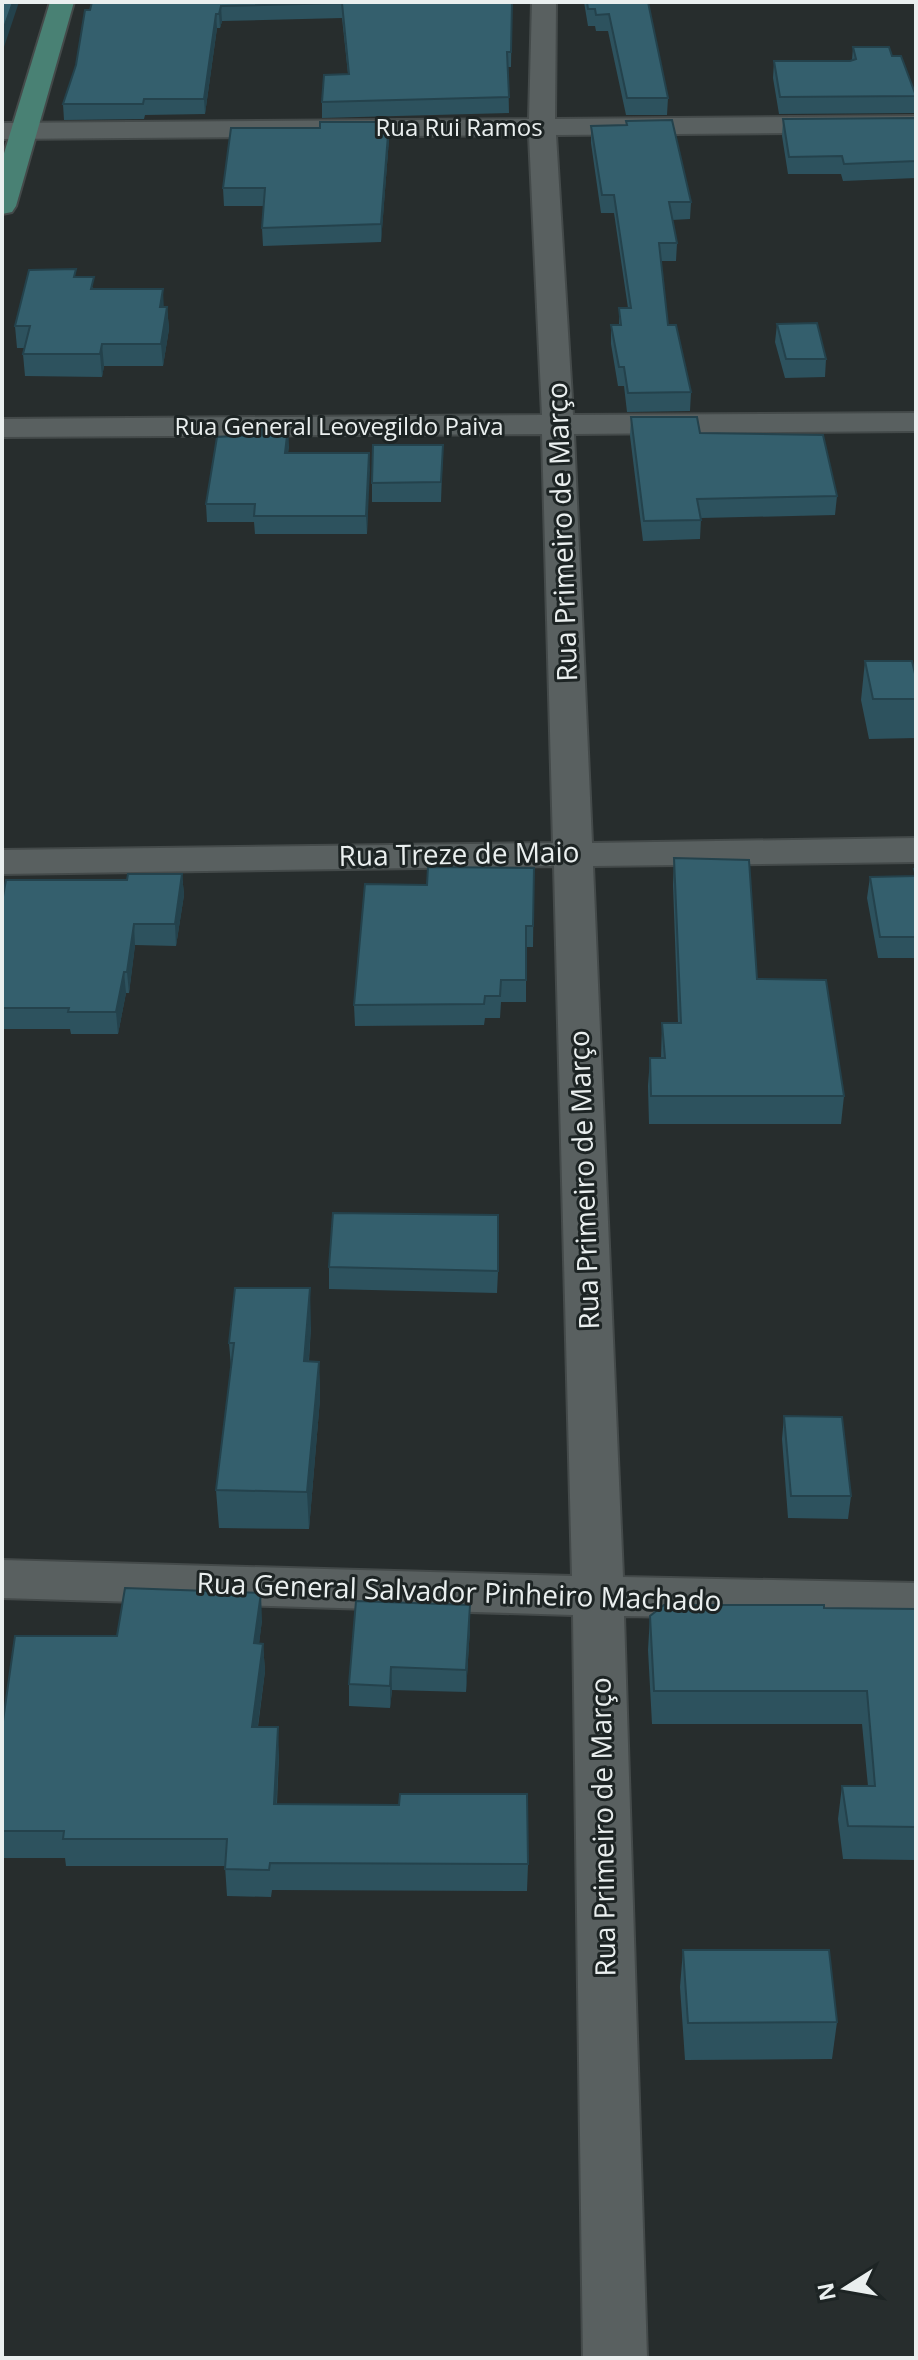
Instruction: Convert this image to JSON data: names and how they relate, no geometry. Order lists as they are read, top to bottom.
{
  "streets": {
    "street": [
      "Rua Rui Ramos",
      "Rua General Leovegildo Paiva",
      "Rua Primeiro de Março",
      "Rua Treze de Maio",
      "Rua General Salvador Pinheiro Machado"
    ]
  },
  "crossings": [
    ["Rua Rui Ramos", "Rua Primeiro de Março"],
    ["Rua General Leovegildo Paiva", "Rua Primeiro de Março"],
    ["Rua Primeiro de Março", "Rua Treze de Maio"],
    ["Rua Primeiro de Março", "Rua General Salvador Pinheiro Machado"]
  ],
  "north": "left"
}
